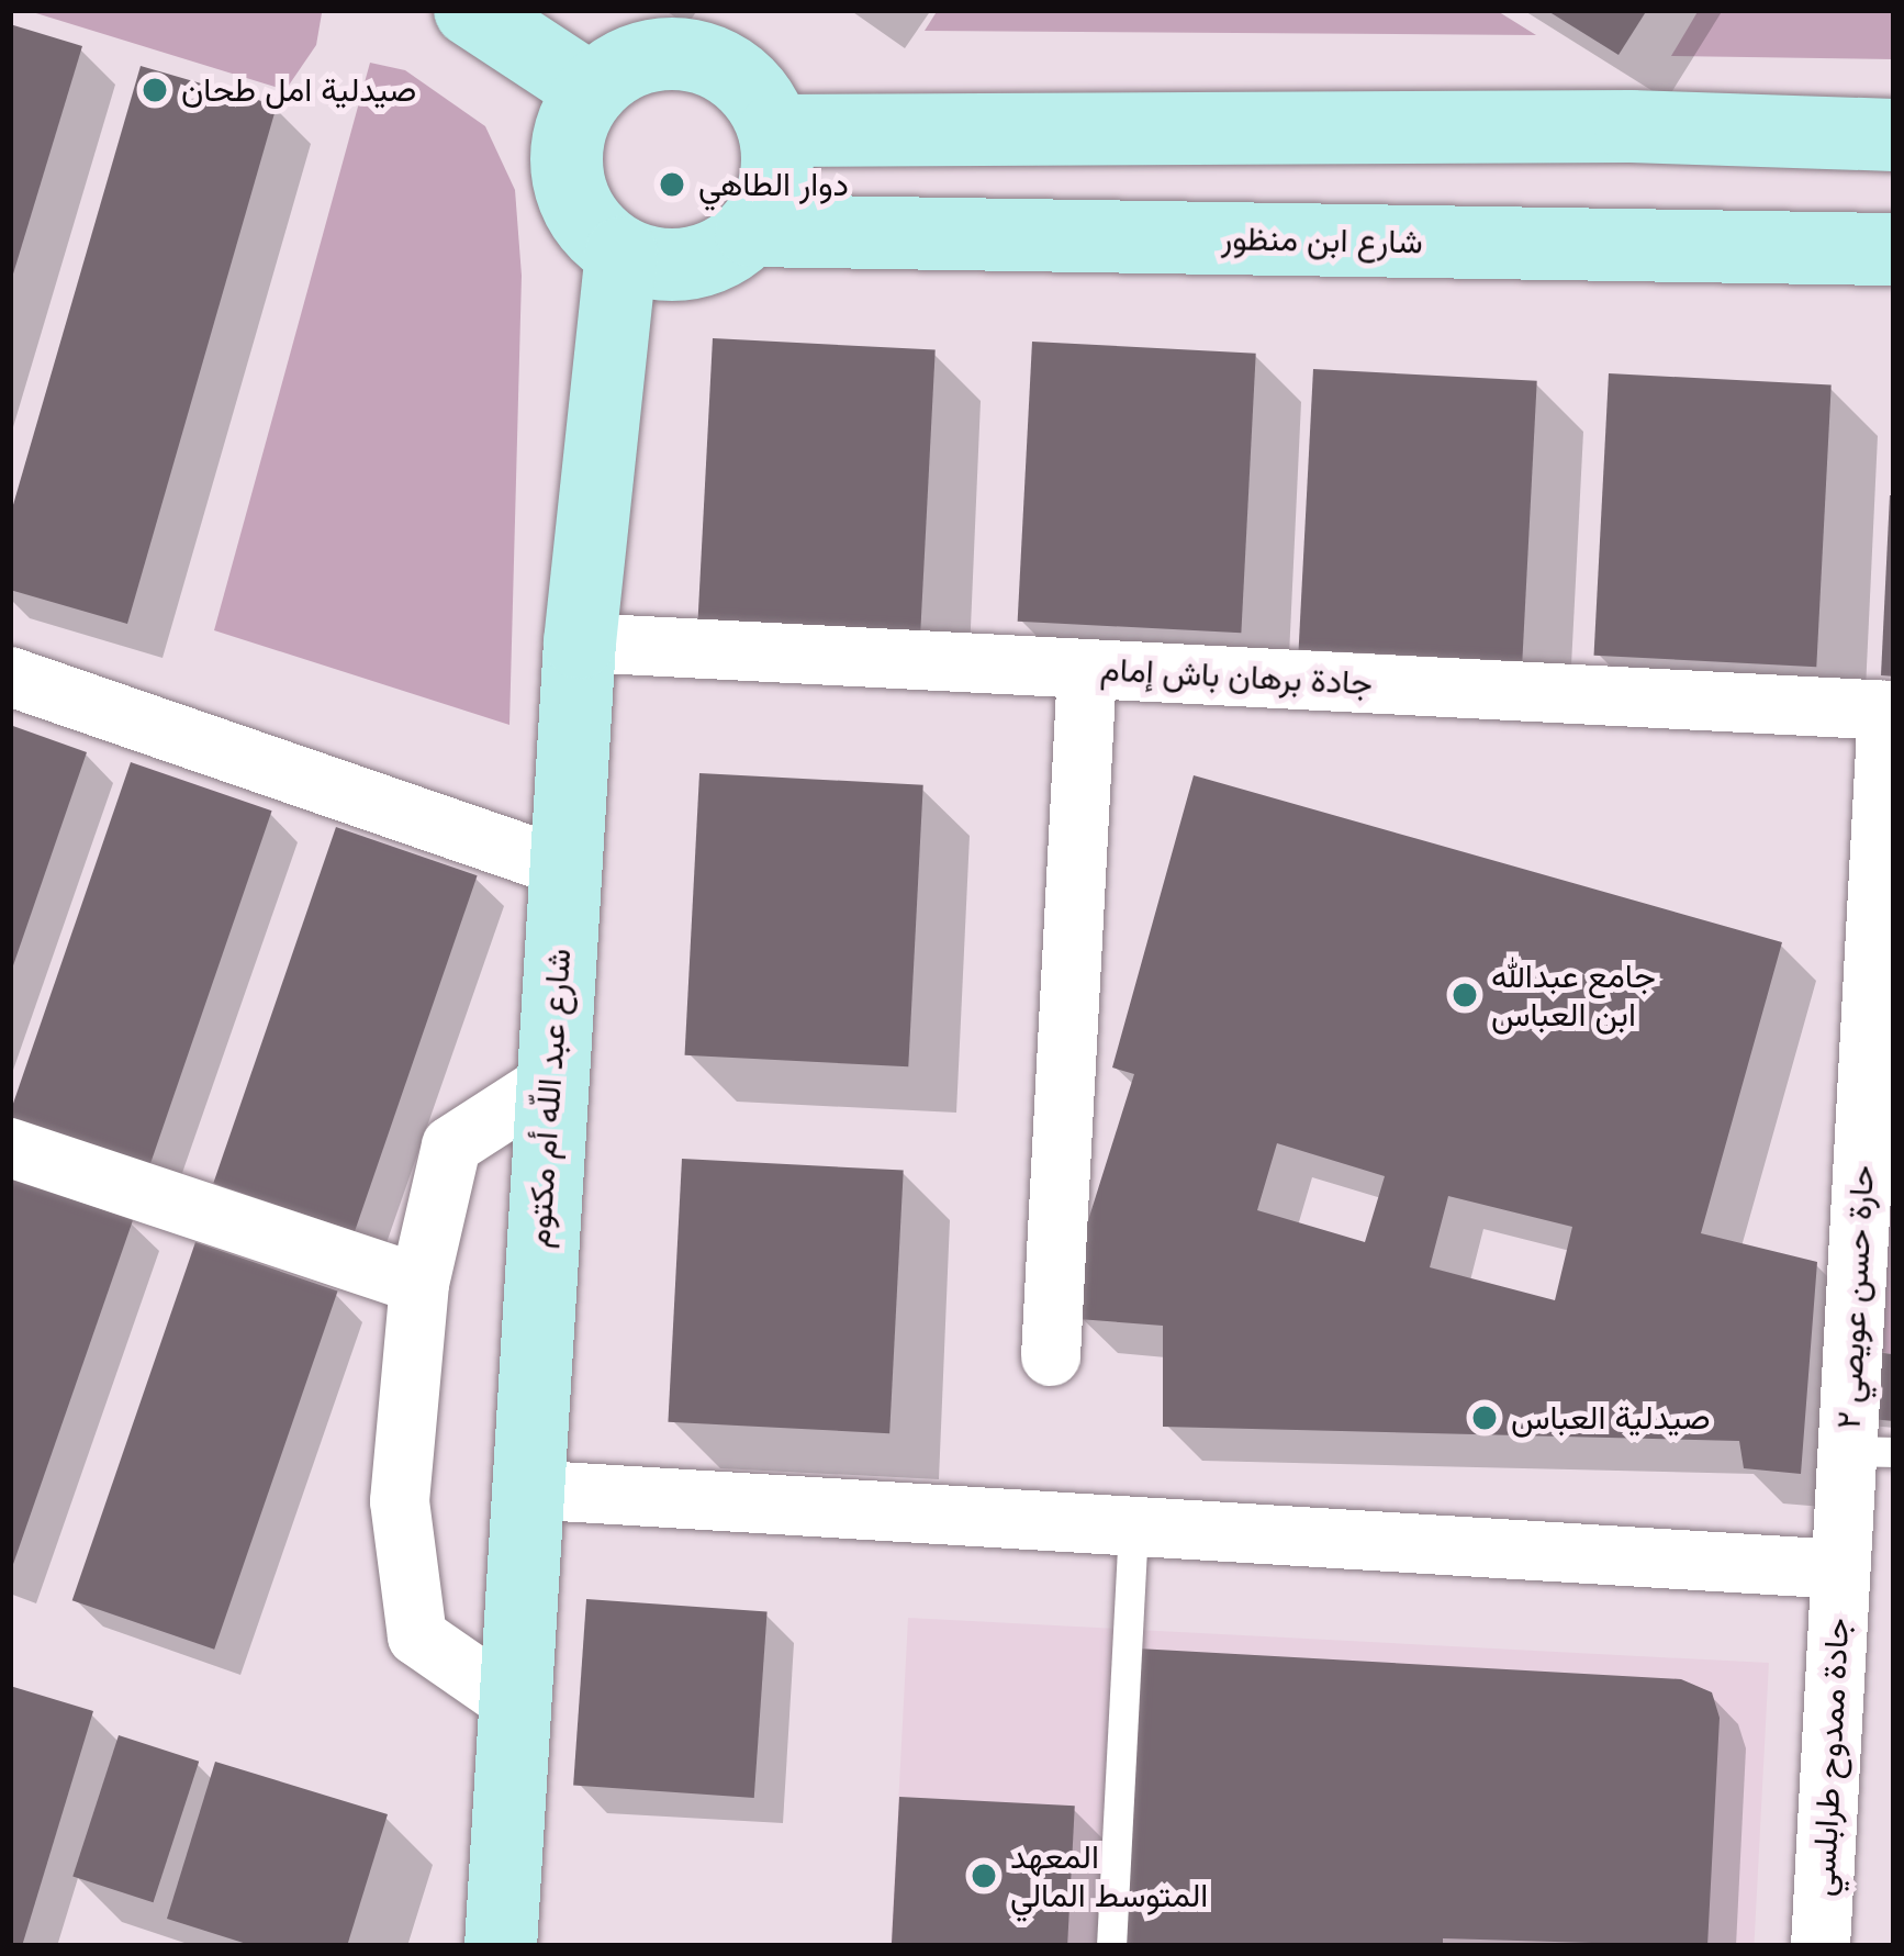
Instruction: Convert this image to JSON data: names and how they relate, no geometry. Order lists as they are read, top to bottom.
{
  "streets": {
    "main road": ["شارع ابن منظور", "شارع عبد اللّه أم مكتوم"],
    "street": ["جادة برهان باش إمام", "حارة حسن عويصي ٢", "جادة ممدوح طرابلسي"]
  },
  "crossings": [
    ["شارع ابن منظور", "شارع عبد اللّه أم مكتوم"],
    ["جادة برهان باش إمام", "شارع عبد اللّه أم مكتوم"],
    ["جادة برهان باش إمام", "حارة حسن عويصي ٢"],
    ["حارة حسن عويصي ٢", "جادة ممدوح طرابلسي"]
  ],
  "places": [
    "صيدلية امل طحان",
    "دوار الطاهي",
    "جامع عبدالله ابن العباس",
    "صيدلية العباس",
    "المعهد المتوسط المالي"
  ]
}
